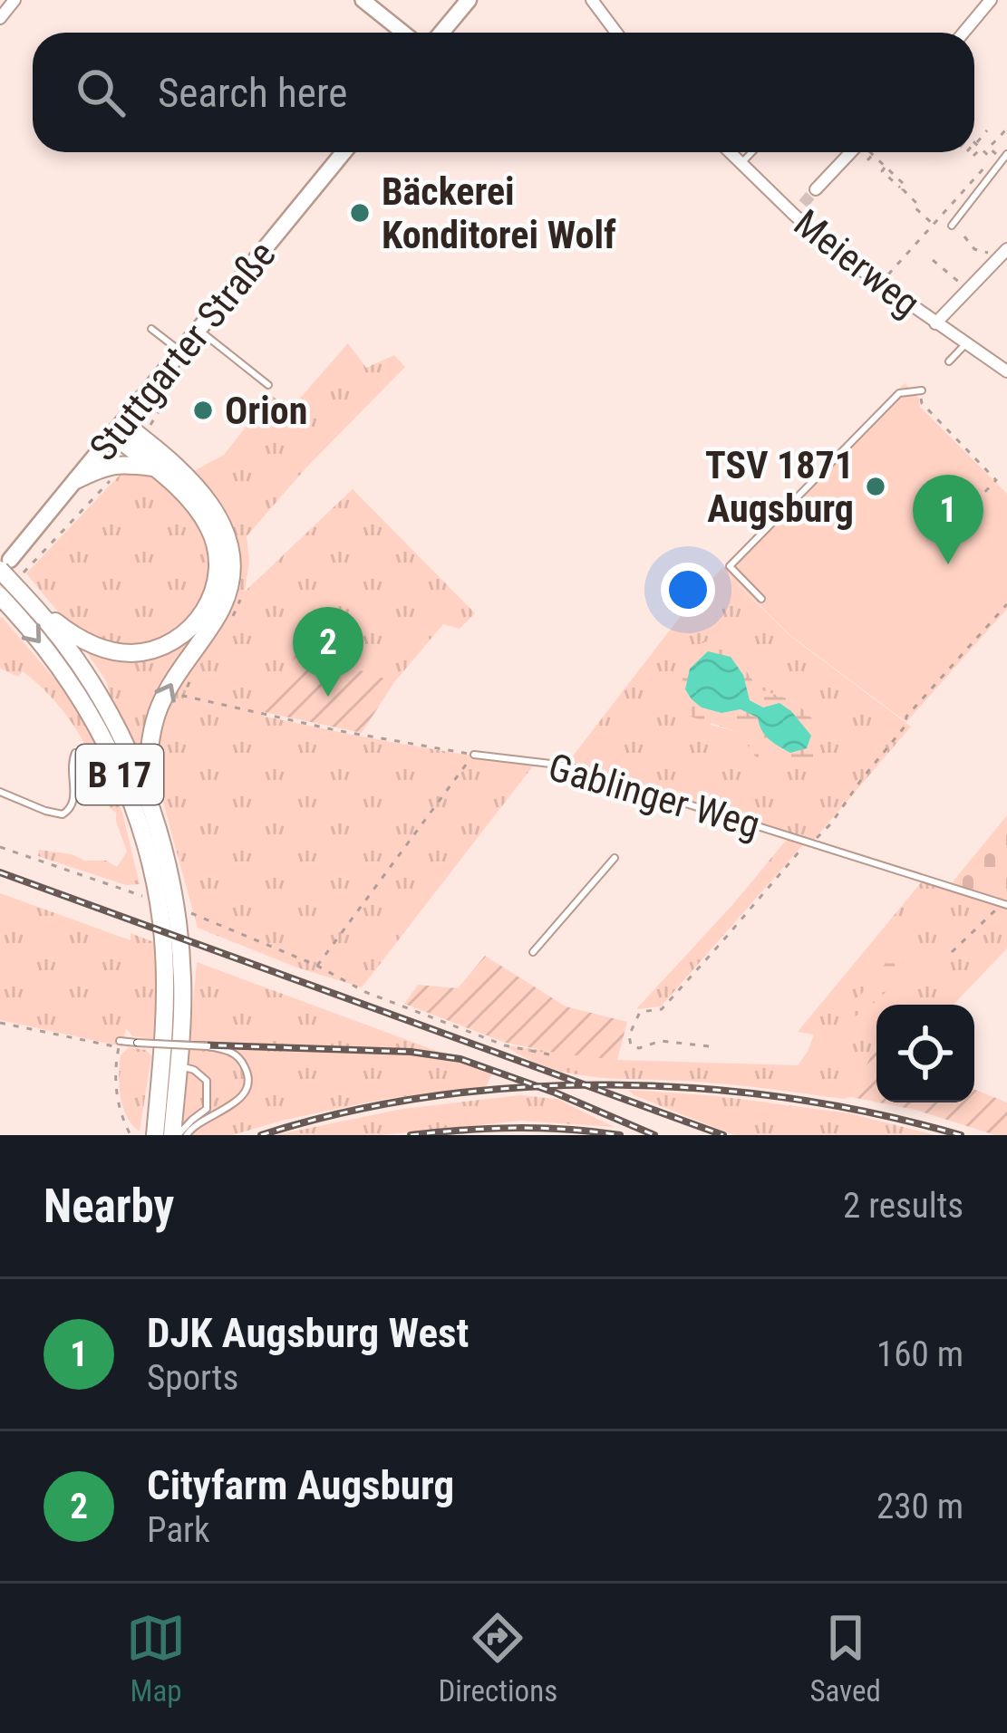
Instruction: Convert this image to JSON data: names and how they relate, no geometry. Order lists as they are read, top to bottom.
{
  "streets": {
    "highway": ["B 17"],
    "main road": ["Stuttgarter Straße"],
    "street": ["Meierweg"],
    "lane": ["Gablinger Weg"]
  },
  "crossings": [
    ["Stuttgarter Straße", "B 17"]
  ],
  "places": ["Bäckerei Konditorei Wolf", "Orion", "TSV 1871 Augsburg"],
  "page": {
    "search": "Search here",
    "pins": ["1", "2"],
    "heading": ["Nearby", "2 results"],
    "list": [
      {
        "mark": "1",
        "name": "DJK Augsburg West",
        "note": "Sports",
        "value": "160 m"
      },
      {
        "mark": "2",
        "name": "Cityfarm Augsburg",
        "note": "Park",
        "value": "230 m"
      }
    ],
    "nav": ["Map", "Directions", "Saved"]
  }
}
